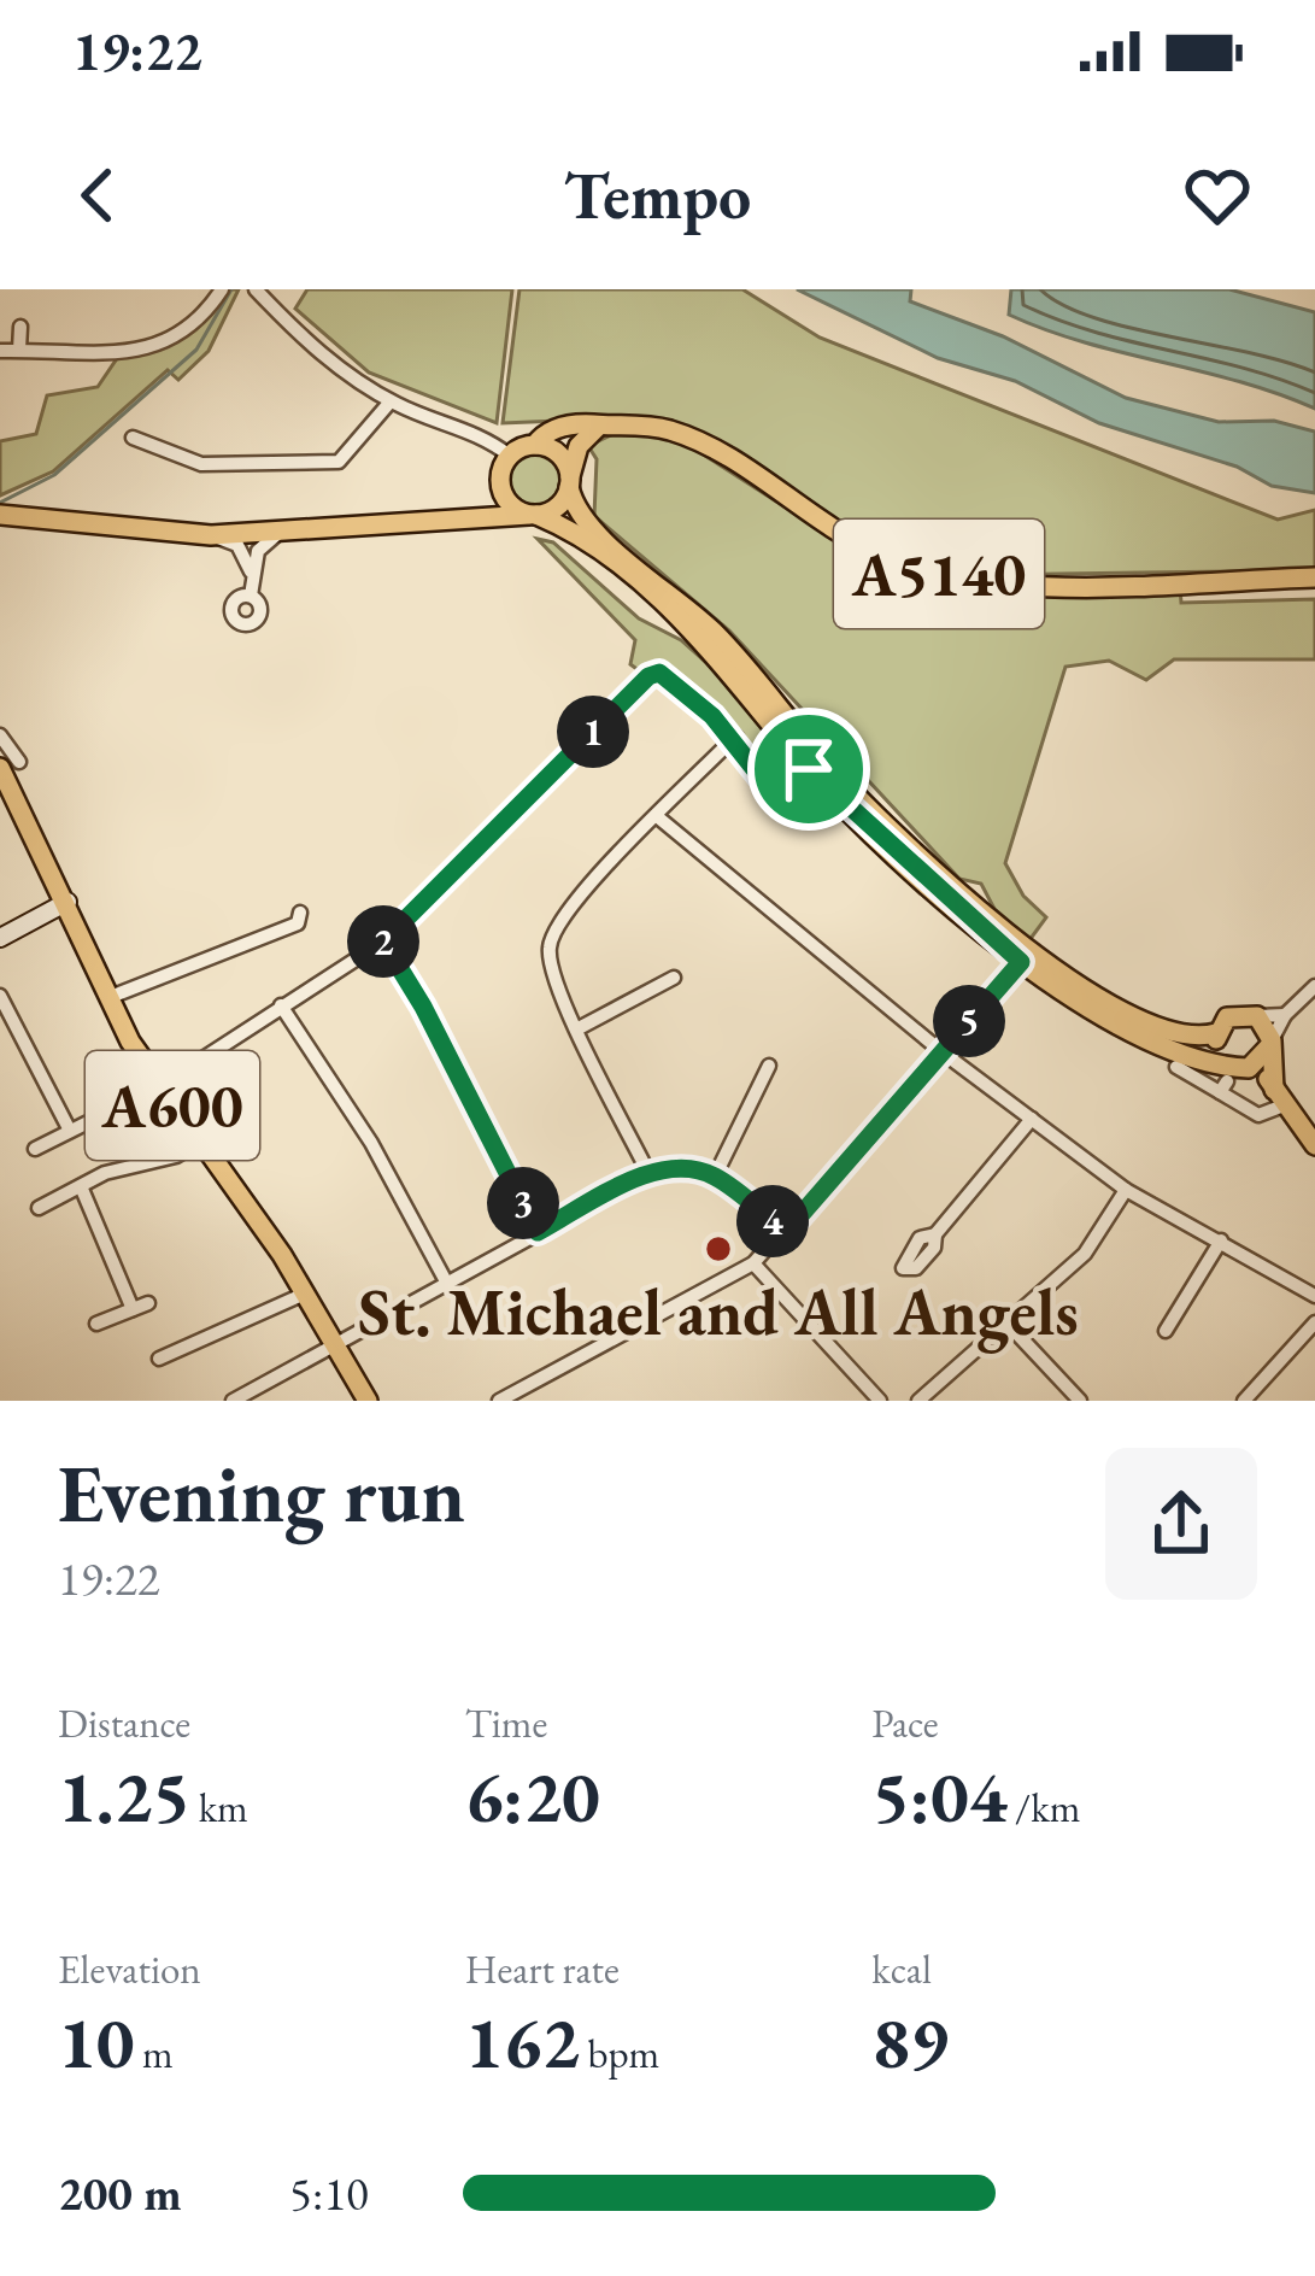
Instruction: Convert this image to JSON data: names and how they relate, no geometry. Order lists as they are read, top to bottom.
{
  "streets": {
    "main road": ["A5140", "A600"]
  },
  "places": ["St. Michael and All Angels"],
  "page": {
    "status": "19:22",
    "header": "Tempo",
    "pins": [
      "1",
      "2",
      "5",
      "3",
      "4"
    ],
    "heading": ["Evening run", "19:22"],
    "stats": [
      ["Distance", "1.25 km"],
      ["Time", "6:20"],
      ["Pace", "5:04 /km"],
      ["Elevation", "10 m"],
      ["Heart rate", "162 bpm"],
      ["kcal", "89"]
    ],
    "list": [
      {
        "name": "200 m",
        "note": "5:10"
      }
    ]
  }
}
